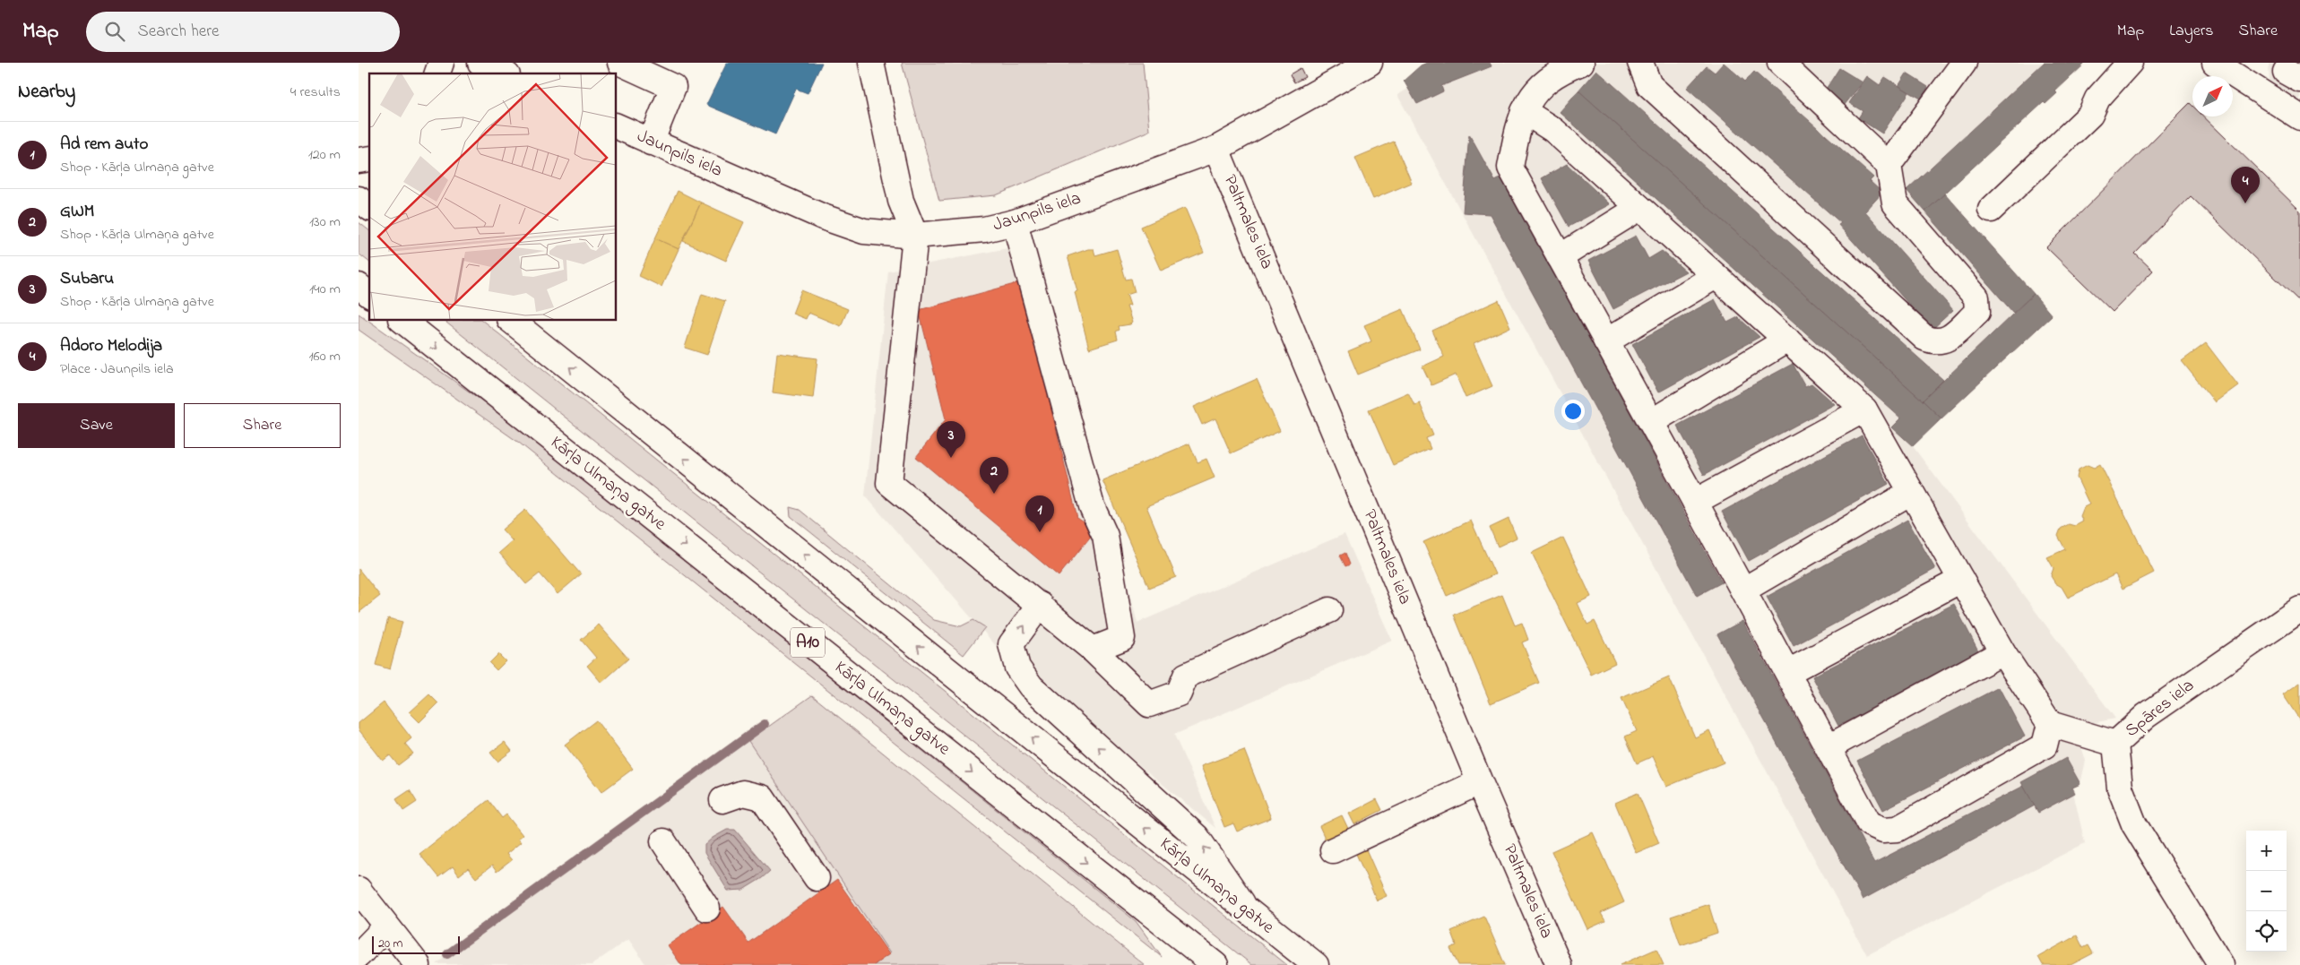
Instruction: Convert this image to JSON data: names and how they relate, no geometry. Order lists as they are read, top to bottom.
{
  "streets": {
    "main road": [
      "Jaunpils iela",
      "Paltmales iela",
      "Kārļa Ulmaņa gatve",
      "A10",
      "Spāres iela"
    ]
  },
  "crossings": [
    ["Jaunpils iela", "Paltmales iela"]
  ],
  "scale_bar": "20 m",
  "north": "top right",
  "page": {
    "header": "Map",
    "search": "Search here",
    "nav": ["Map", "Layers", "Share"],
    "heading": ["Nearby", "4 results"],
    "list": [
      {
        "mark": "1",
        "name": "Ad rem auto",
        "note": "Shop · Kārļa Ulmaņa gatve",
        "value": "120 m"
      },
      {
        "mark": "2",
        "name": "GWM",
        "note": "Shop · Kārļa Ulmaņa gatve",
        "value": "130 m"
      },
      {
        "mark": "3",
        "name": "Subaru",
        "note": "Shop · Kārļa Ulmaņa gatve",
        "value": "140 m"
      },
      {
        "mark": "4",
        "name": "Adoro Melodija",
        "note": "Place · Jaunpils iela",
        "value": "160 m"
      }
    ],
    "pins": [
      "4",
      "3",
      "2",
      "1"
    ],
    "buttons": ["Save", "Share"],
    "map_buttons": ["+", "−"],
    "scale": "20 m"
  }
}
